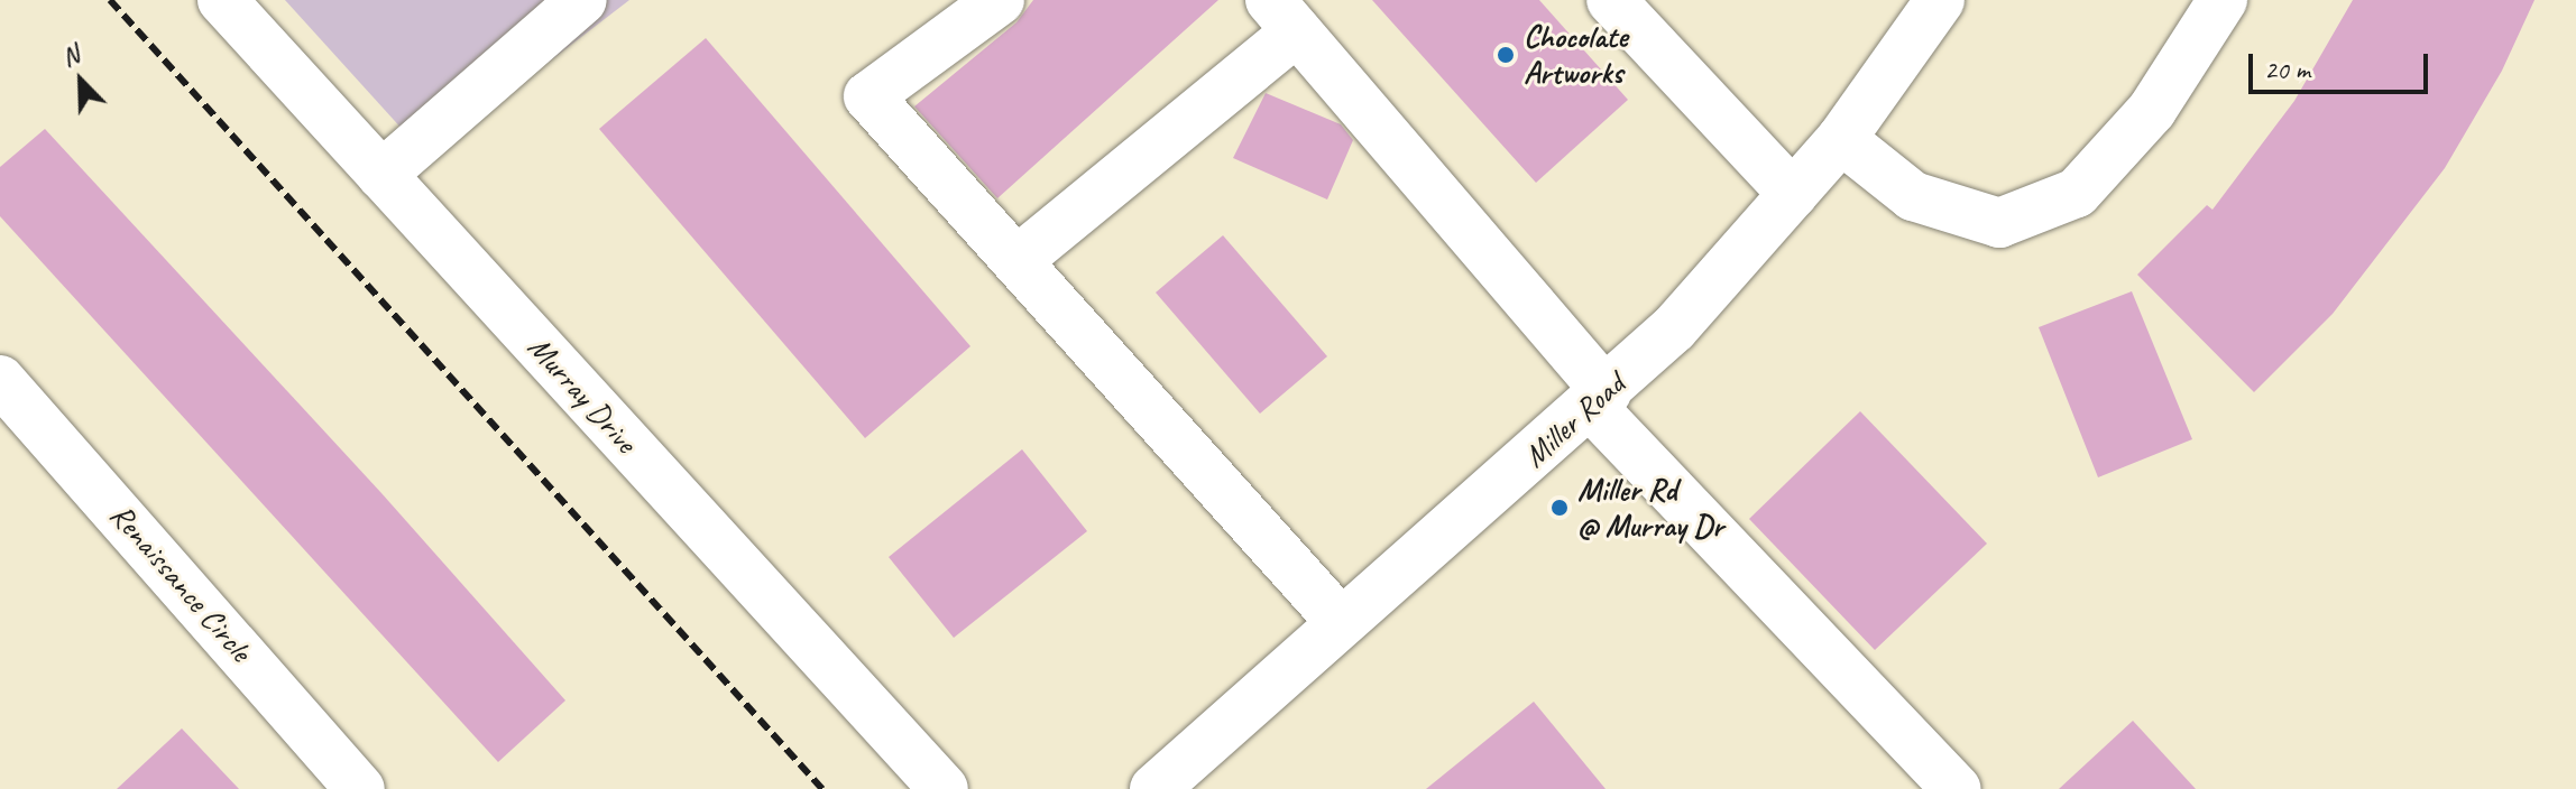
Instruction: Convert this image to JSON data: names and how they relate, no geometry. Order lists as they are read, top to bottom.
{
  "streets": {
    "street": ["Murray Drive", "Miller Road", "Renaissance Circle"]
  },
  "places": ["Chocolate Artworks", "Miller Rd @ Murray Dr"],
  "scale_bar": "20 m",
  "north": "top left"
}
